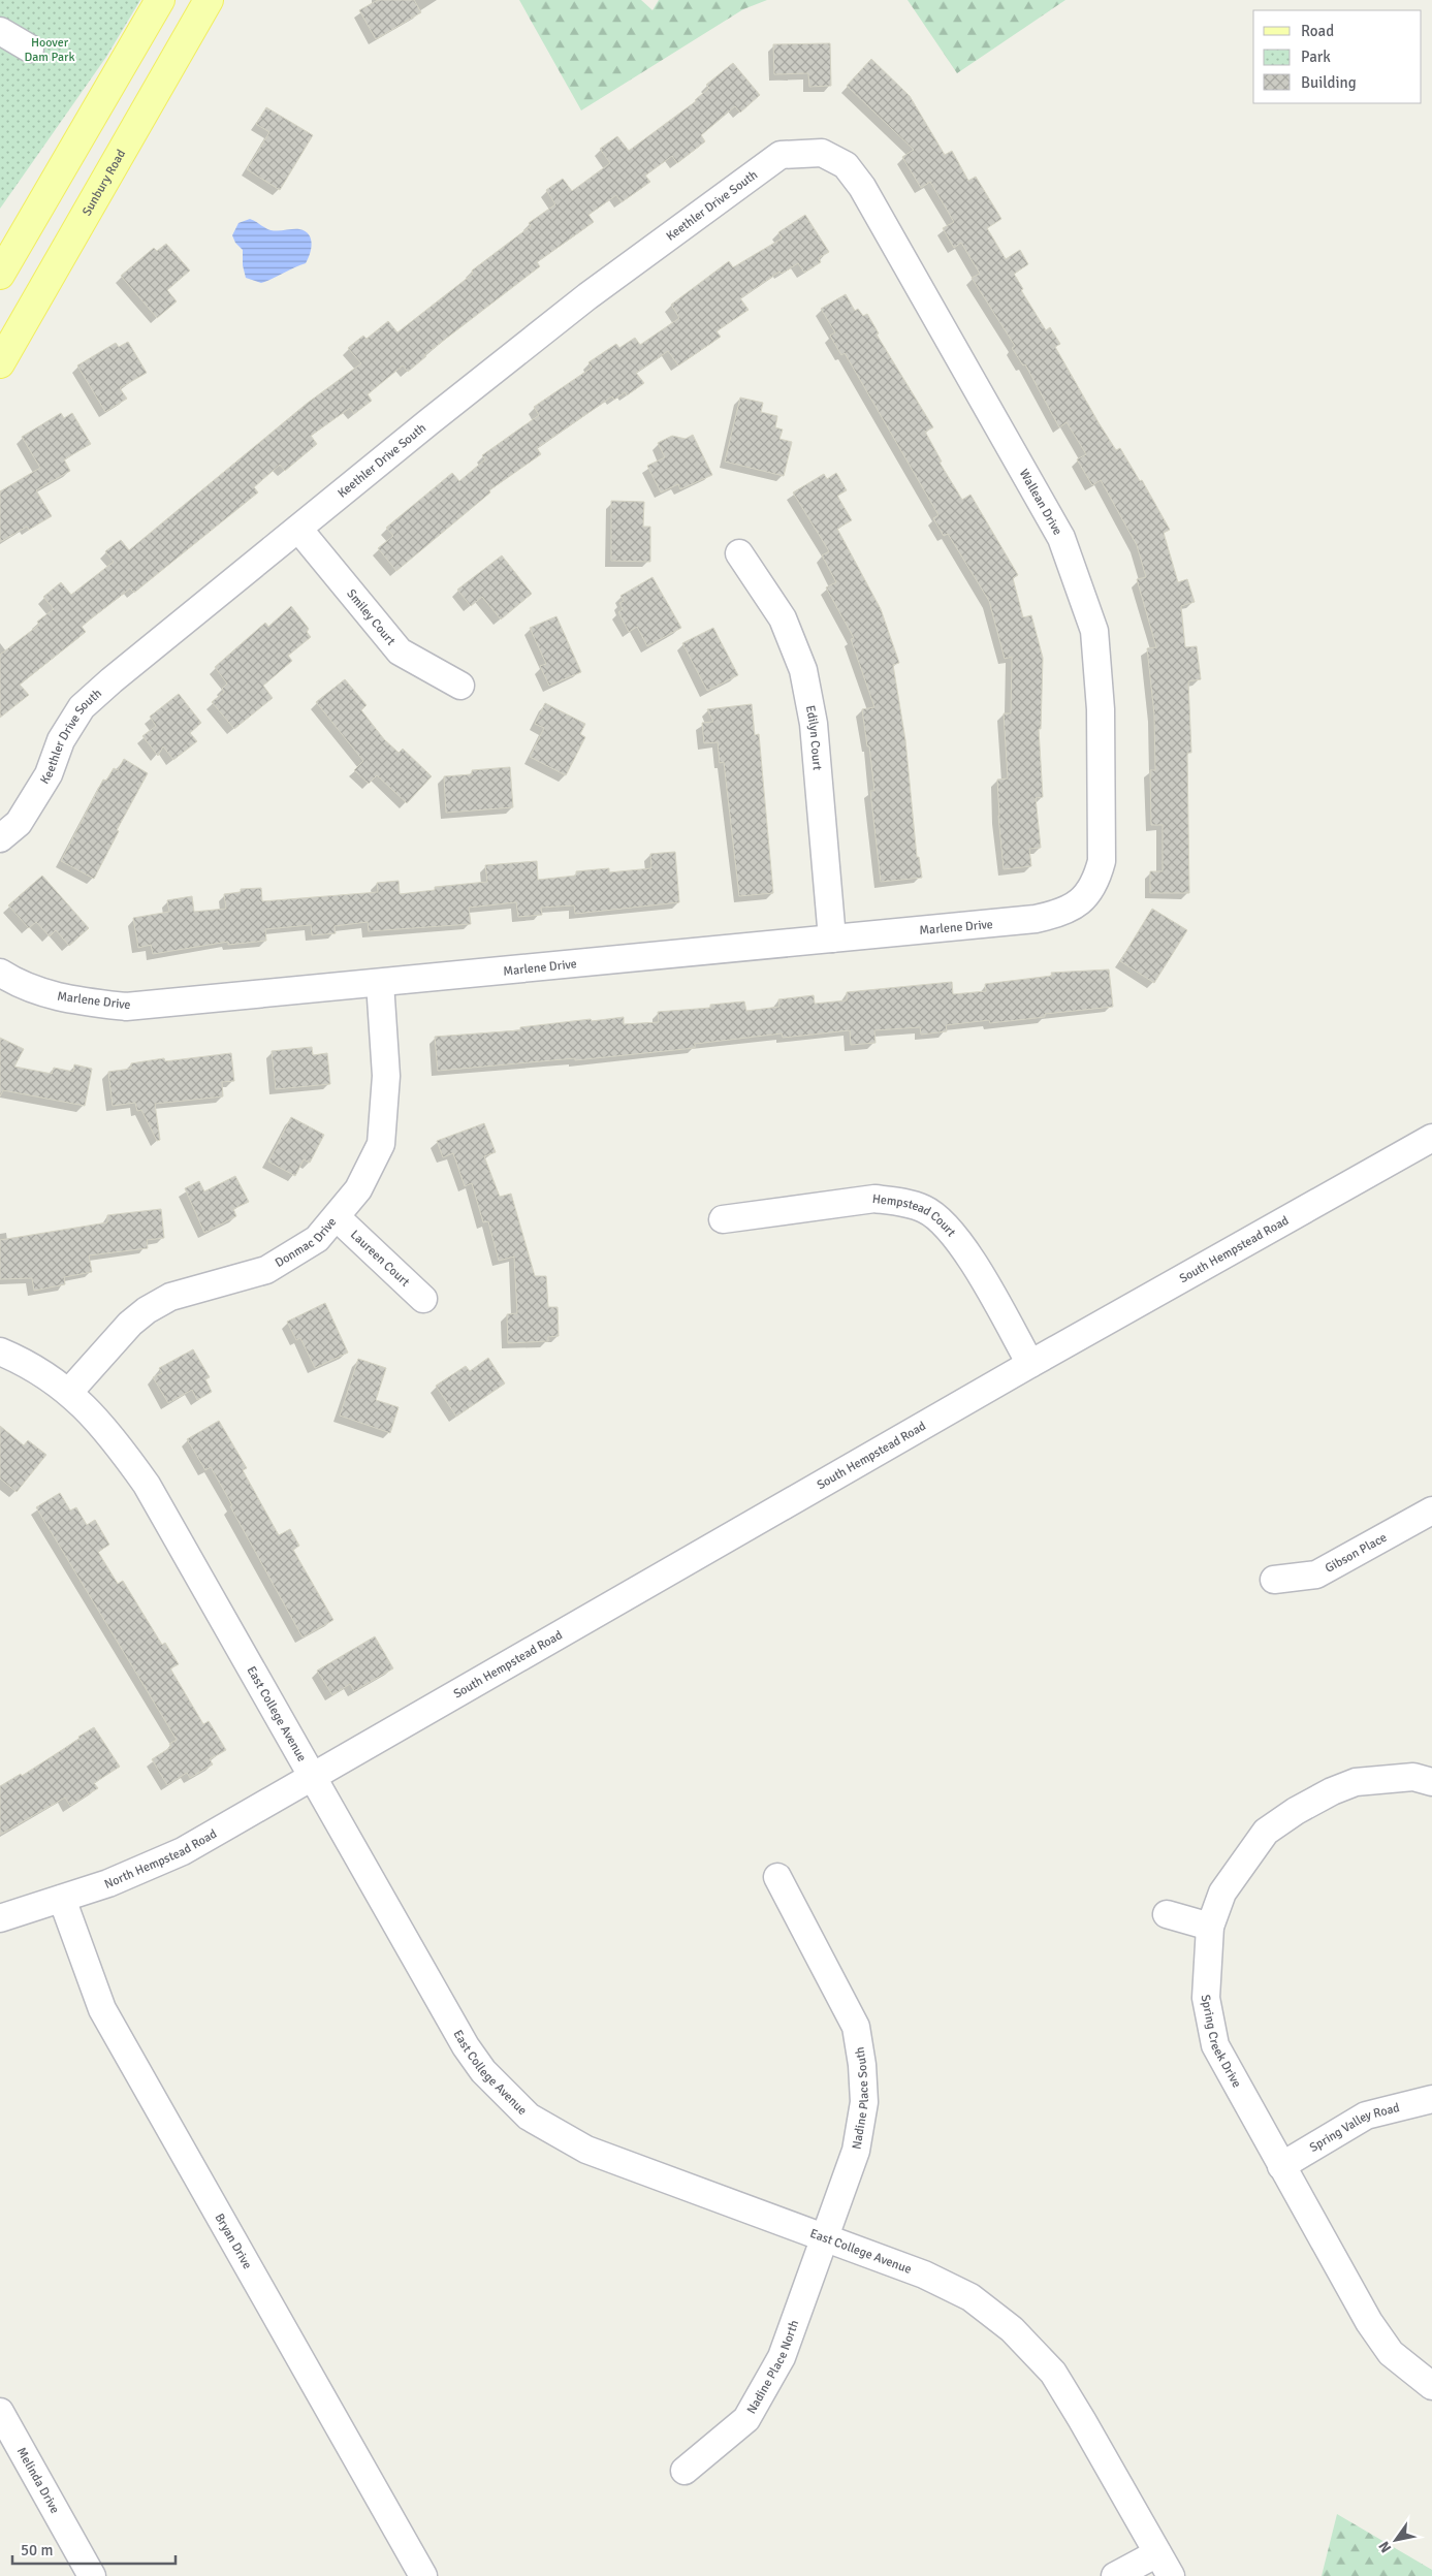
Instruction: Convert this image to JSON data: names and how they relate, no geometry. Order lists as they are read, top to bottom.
{
  "streets": {
    "main road": ["Sunbury Road"],
    "street": [
      "Keethler Drive South",
      "Wallean Drive",
      "Smiley Court",
      "Edilyn Court",
      "Marlene Drive",
      "Hempstead Court",
      "Donmac Drive",
      "South Hempstead Road",
      "Laureen Court",
      "Gibson Place",
      "East College Avenue",
      "North Hempstead Road",
      "Spring Creek Drive",
      "Nadine Place South",
      "Spring Valley Road",
      "Bryan Drive",
      "Nadine Place North",
      "Melinda Drive"
    ]
  },
  "crossings": [
    ["Keethler Drive South", "Wallean Drive"],
    ["Keethler Drive South", "Smiley Court"],
    ["Wallean Drive", "Marlene Drive"],
    ["Edilyn Court", "Marlene Drive"],
    ["Marlene Drive", "Donmac Drive"],
    ["Hempstead Court", "South Hempstead Road"],
    ["Donmac Drive", "Laureen Court"],
    ["Donmac Drive", "East College Avenue"],
    ["South Hempstead Road", "East College Avenue"],
    ["South Hempstead Road", "North Hempstead Road"],
    ["East College Avenue", "North Hempstead Road"],
    ["East College Avenue", "Nadine Place South"],
    ["East College Avenue", "Nadine Place North"],
    ["North Hempstead Road", "Bryan Drive"],
    ["Spring Creek Drive", "Spring Valley Road"],
    ["Nadine Place South", "Nadine Place North"]
  ],
  "parks": ["Hoover Dam Park"],
  "legend": ["Road", "Park", "Building"],
  "scale_bar": "50 m",
  "north": "bottom left"
}
